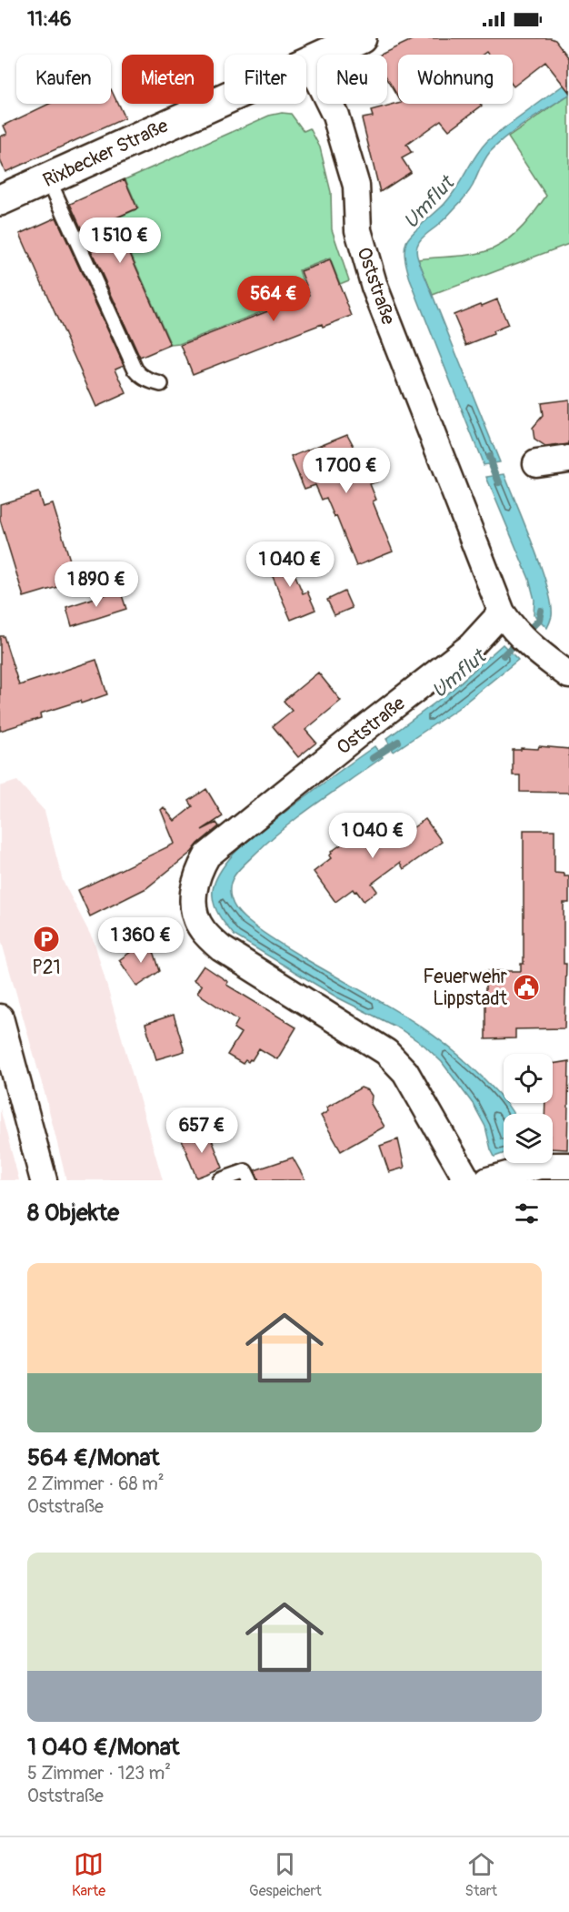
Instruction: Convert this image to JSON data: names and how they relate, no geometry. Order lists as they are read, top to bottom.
{
  "streets": {
    "street": ["Rixbecker Straße", "Oststraße"]
  },
  "crossings": [
    ["Rixbecker Straße", "Oststraße"]
  ],
  "water": ["Umflut"],
  "places": {
    "parking": ["P21"],
    "public building": ["Feuerwehr Lippstadt"]
  },
  "page": {
    "status": "11:46",
    "chip": [
      "Kaufen",
      "Mieten",
      "Filter",
      "Neu",
      "Wohnung"
    ],
    "price": [
      "1 510 €",
      "564 €",
      "1 700 €",
      "1 040 €",
      "1 890 €",
      "1 040 €",
      "1 360 €",
      "657 €"
    ],
    "heading": "8 Objekte",
    "list": [
      {
        "name": "564 €/Monat",
        "note": "2 Zimmer · 68 m² · Oststraße"
      },
      {
        "name": "1 040 €/Monat",
        "note": "5 Zimmer · 123 m² · Oststraße"
      }
    ],
    "tabs": ["Karte", "Gespeichert", "Start"]
  }
}
